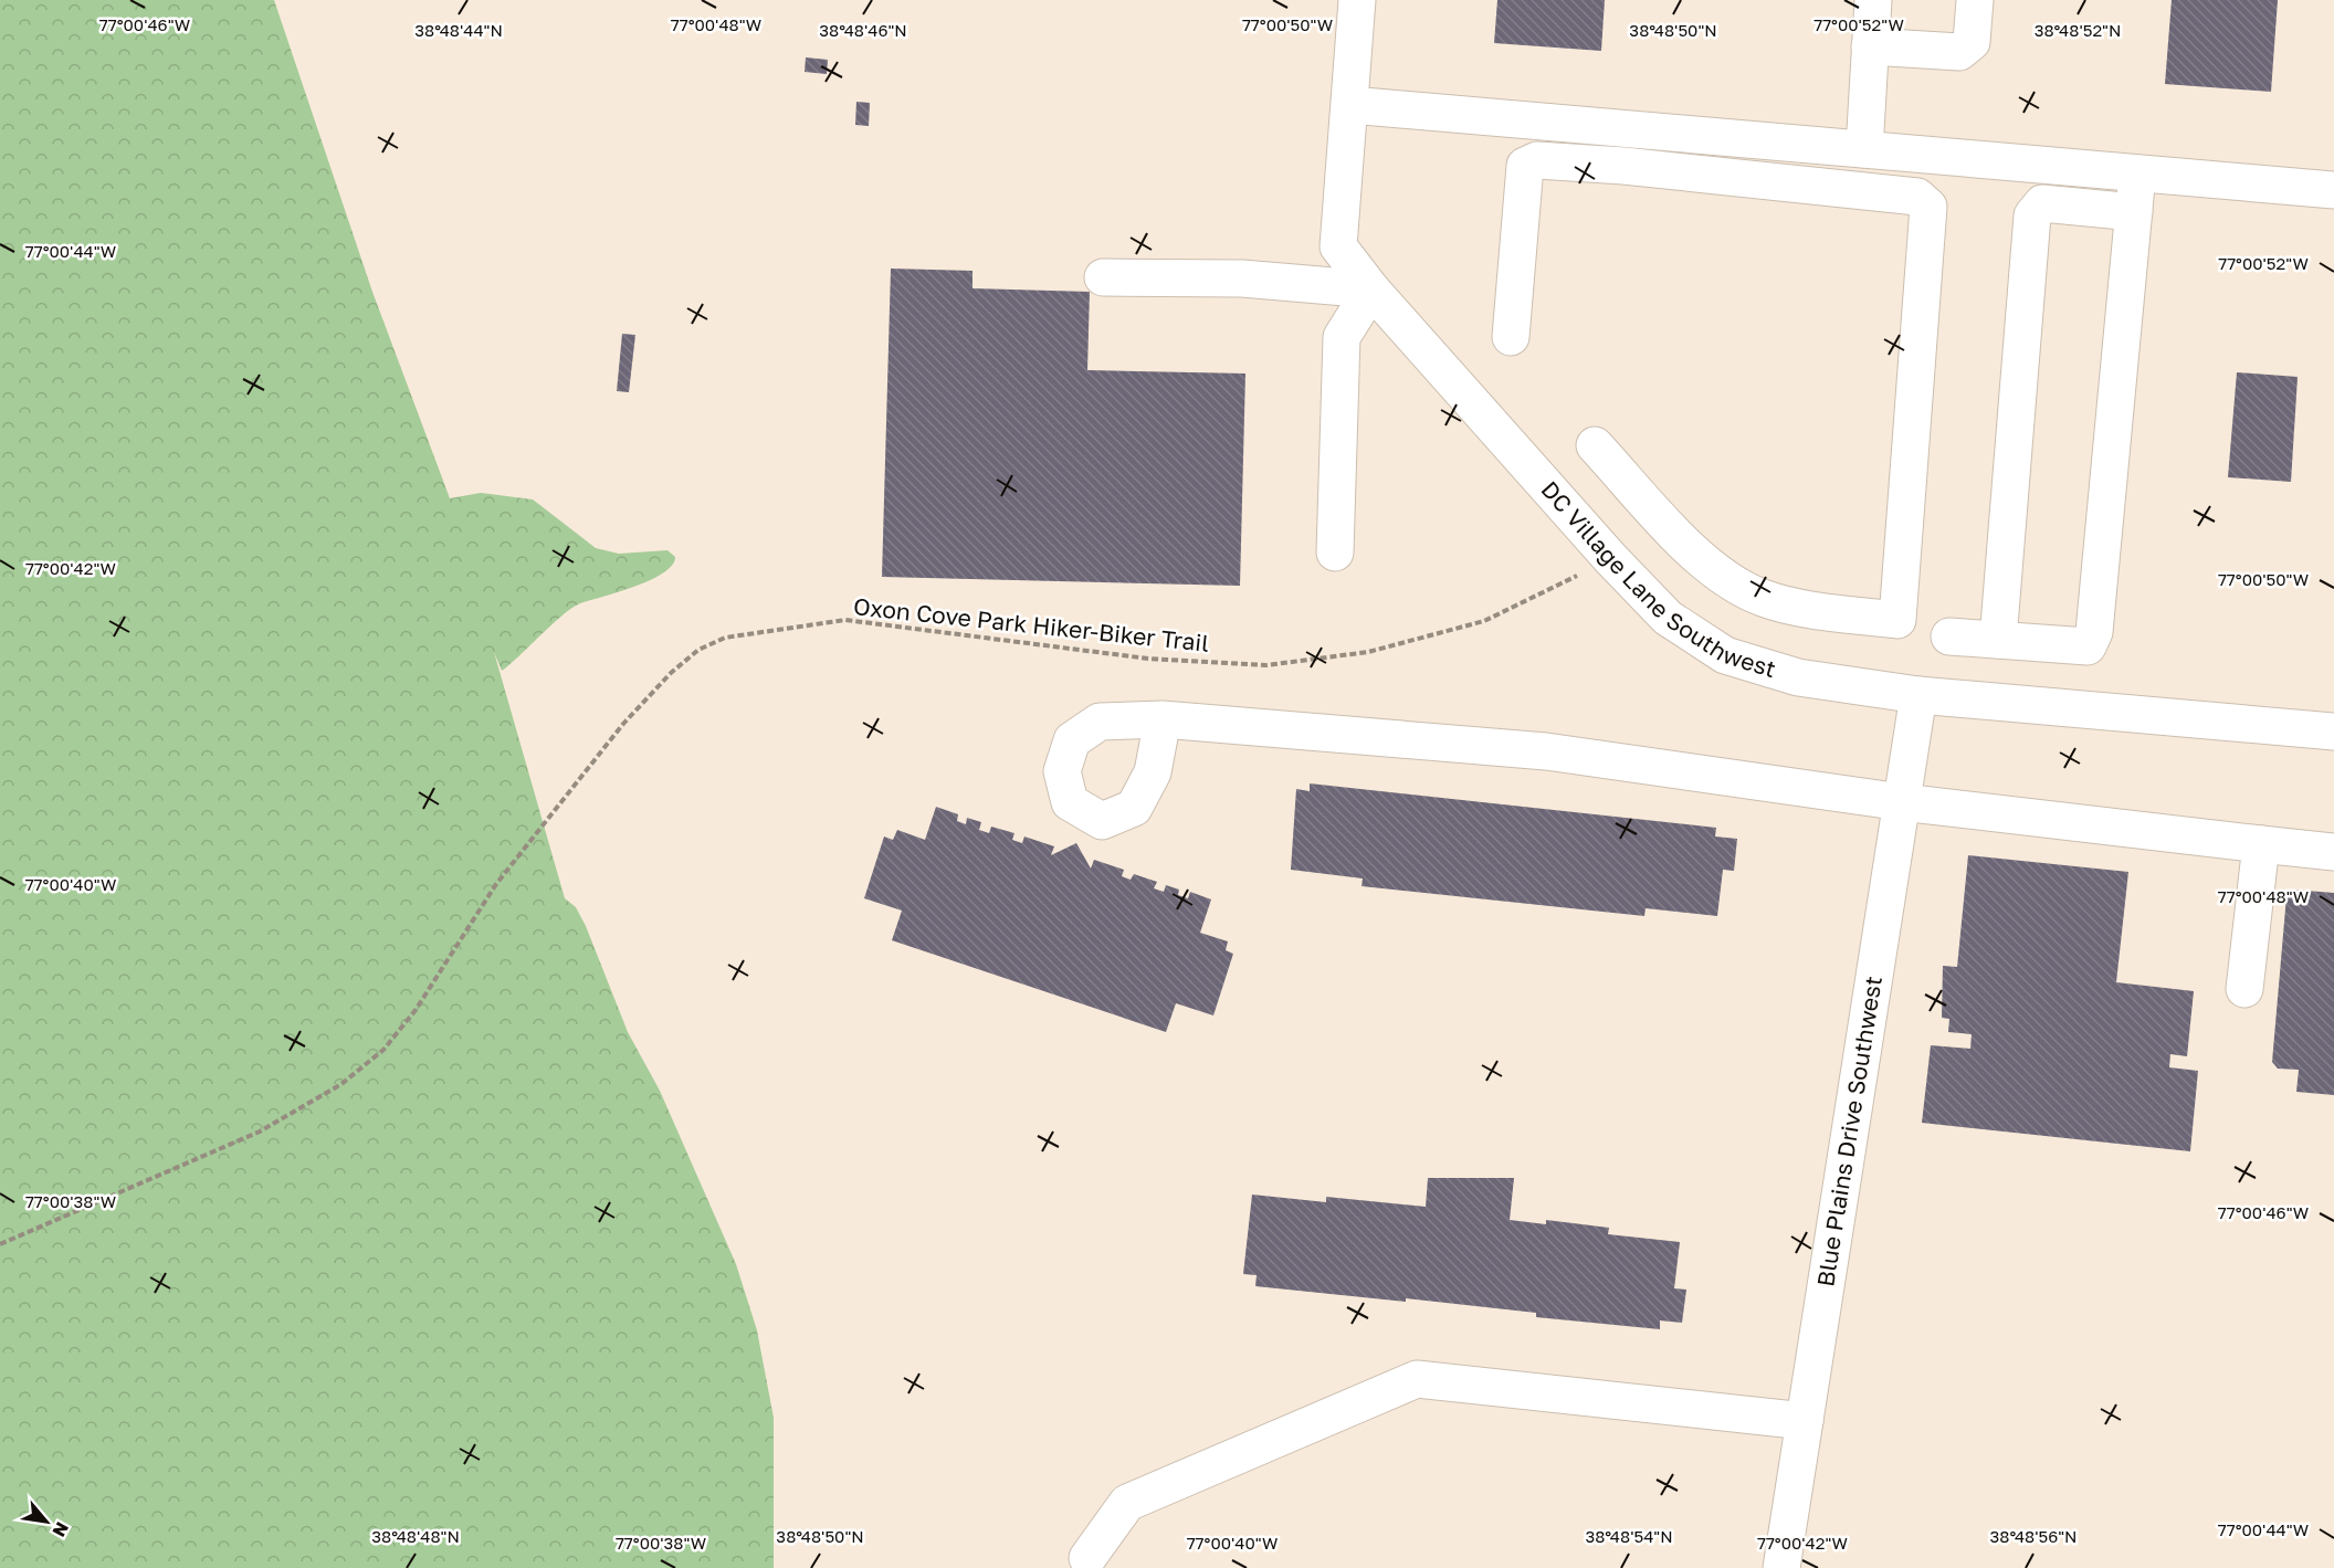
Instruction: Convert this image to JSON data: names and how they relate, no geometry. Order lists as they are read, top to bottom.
{
  "streets": {
    "street": ["DC Village Lane Southwest", "Blue Plains Drive Southwest"],
    "path": ["Oxon Cove Park Hiker-Biker Trail"]
  },
  "crossings": [
    ["DC Village Lane Southwest", "Oxon Cove Park Hiker-Biker Trail"],
    ["DC Village Lane Southwest", "Blue Plains Drive Southwest"]
  ],
  "north": "bottom right",
  "coordinates": [
    "77°00'46\"W",
    "77°00'48\"W",
    "77°00'50\"W",
    "77°00'52\"W",
    "38°48'44\"N",
    "38°48'46\"N",
    "38°48'50\"N",
    "38°48'52\"N",
    "77°00'44\"W",
    "77°00'42\"W",
    "77°00'40\"W",
    "77°00'38\"W",
    "38°48'48\"N",
    "38°48'54\"N",
    "38°48'56\"N"
  ]
}
